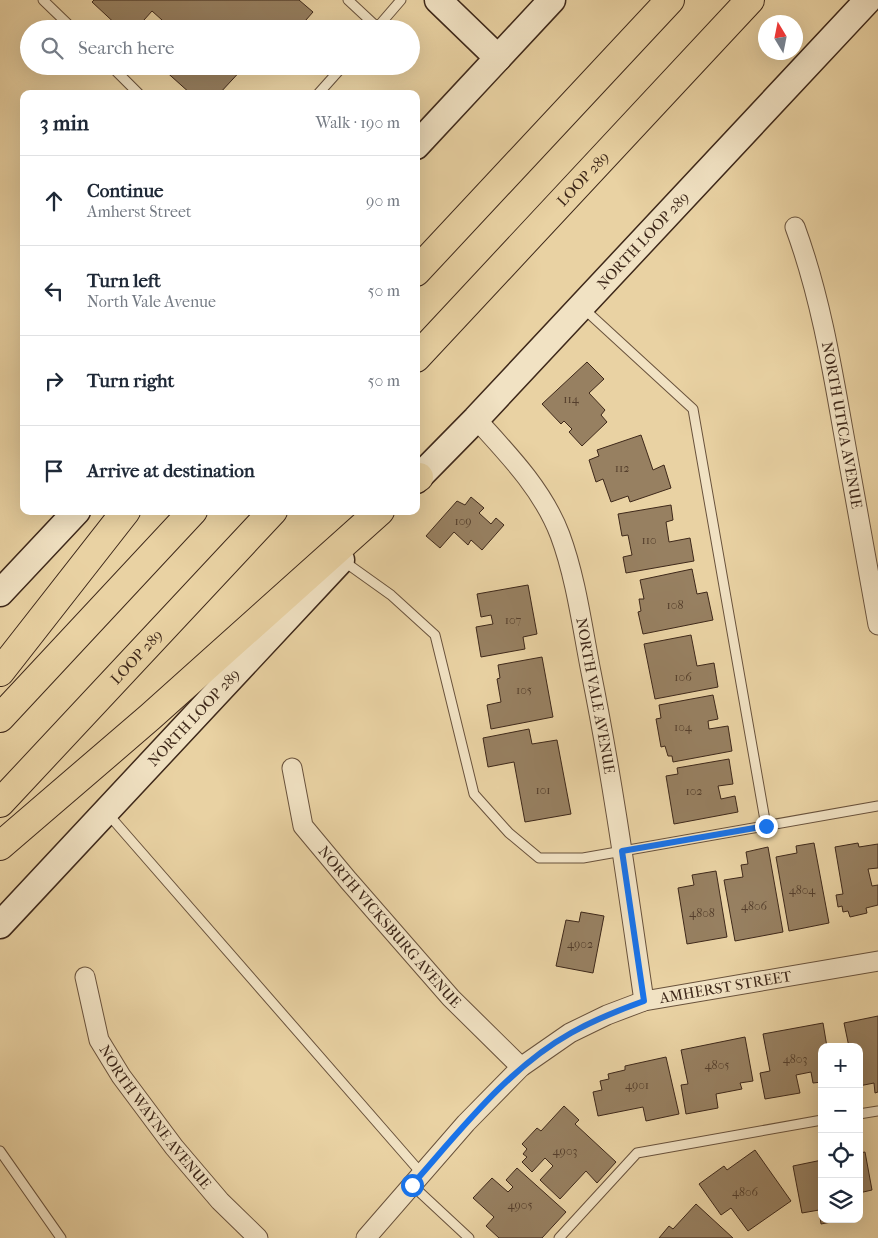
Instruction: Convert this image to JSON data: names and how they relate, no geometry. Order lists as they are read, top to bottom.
{
  "streets": {
    "highway": ["LOOP 289"],
    "main road": ["NORTH LOOP 289"],
    "street": [
      "NORTH UTICA AVENUE",
      "NORTH VALE AVENUE",
      "NORTH VICKSBURG AVENUE",
      "AMHERST STREET",
      "NORTH WAYNE AVENUE"
    ]
  },
  "crossings": [
    ["NORTH LOOP 289", "NORTH VALE AVENUE"],
    ["NORTH VALE AVENUE", "AMHERST STREET"],
    ["NORTH VICKSBURG AVENUE", "AMHERST STREET"]
  ],
  "house_numbers": [
    "114",
    "112",
    "109",
    "110",
    "108",
    "107",
    "106",
    "105",
    "104",
    "101",
    "102",
    "4804",
    "4806",
    "4808",
    "4902",
    "4803",
    "4805",
    "4901",
    "4903",
    "4806",
    "4905"
  ],
  "north": "top",
  "page": {
    "search": "Search here",
    "heading": ["3 min", "Walk · 190 m"],
    "list": [
      ["Continue", "Amherst Street", "90 m"],
      ["Turn left", "North Vale Avenue", "50 m"],
      ["Turn right", "50 m"],
      "Arrive at destination"
    ],
    "map_buttons": ["+", "−"]
  }
}
